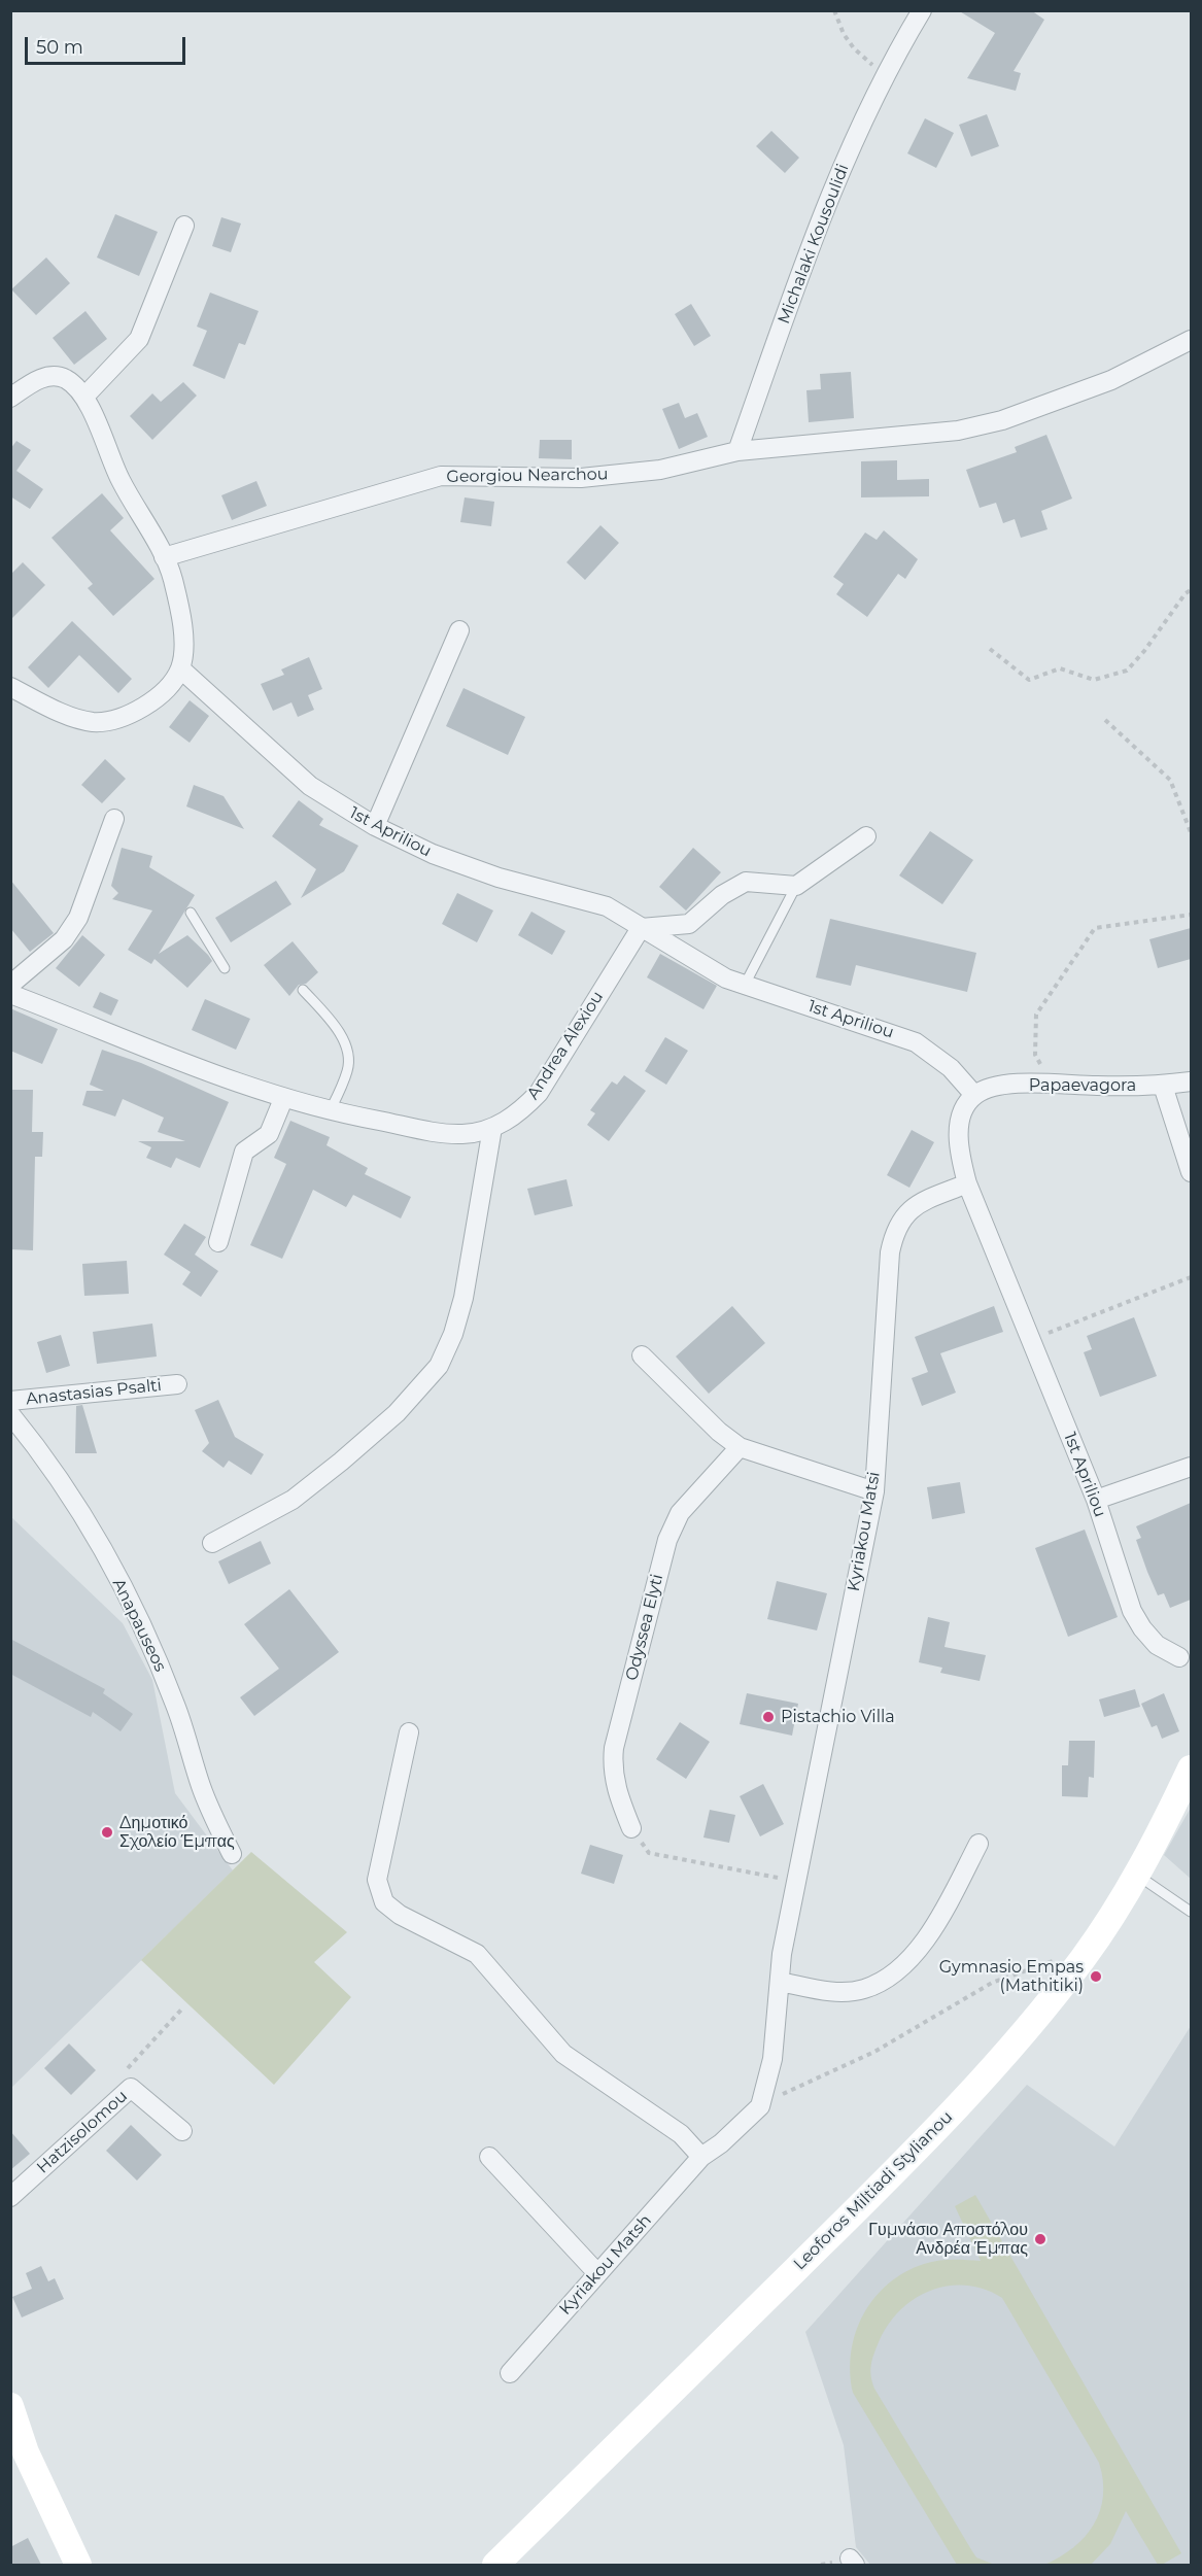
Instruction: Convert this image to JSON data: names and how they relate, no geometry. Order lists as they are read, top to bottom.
{
  "streets": {
    "main road": ["Leoforos Miltiadi Stylianou"],
    "street": [
      "Michalaki Kousoulidi",
      "Georgiou Nearchou",
      "1st Apriliou",
      "Andrea Alexiou",
      "Papaevagora",
      "Anastasias Psalti",
      "Kyriakou Matsi",
      "Anapauseos",
      "Odyssea Elyti",
      "Hatzisolomou",
      "Kyriakou Matsh"
    ]
  },
  "crossings": [
    ["Michalaki Kousoulidi", "Georgiou Nearchou"],
    ["1st Apriliou", "Andrea Alexiou"],
    ["1st Apriliou", "Papaevagora"],
    ["1st Apriliou", "Kyriakou Matsi"],
    ["Kyriakou Matsi", "Kyriakou Matsh"]
  ],
  "places": [
    "Pistachio Villa",
    "Δημοτικό Σχολείο Έμπας",
    "Gymnasio Empas (Mathitiki)",
    "Γυμνάσιο Αποστόλου Ανδρέα Έμπας"
  ],
  "scale_bar": "50 m"
}
